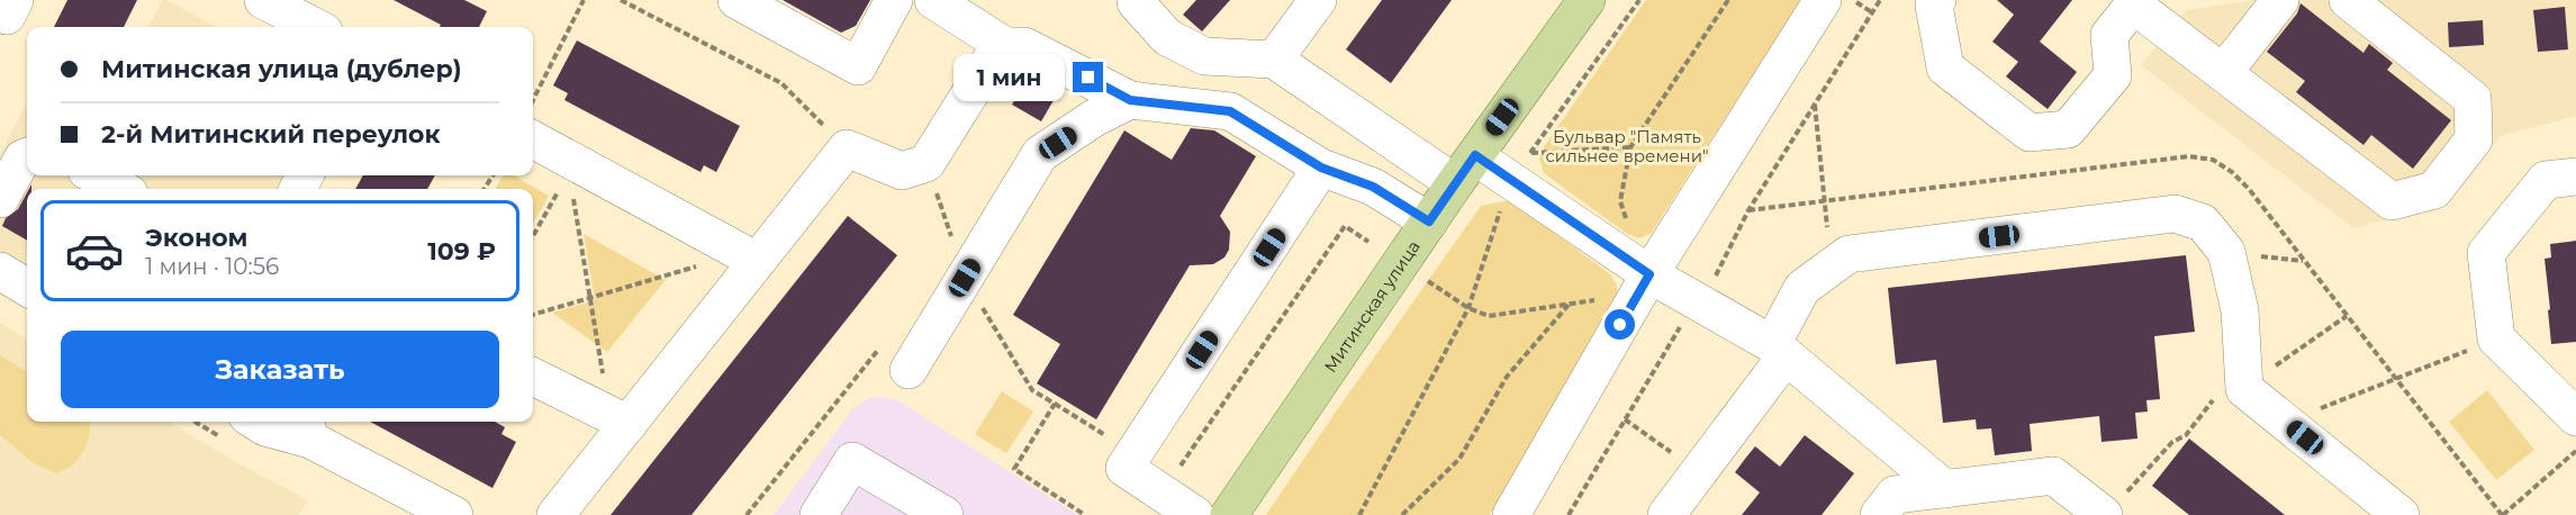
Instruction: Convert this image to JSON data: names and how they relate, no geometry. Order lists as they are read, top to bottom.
{
  "streets": {
    "main road": ["Митинская улица"]
  },
  "parks": ["Бульвар \"Память сильнее времени\""],
  "page": {
    "banner": ["Митинская улица (дублер)", "2-й Митинский переулок"],
    "bubble": "1 мин",
    "list": [
      {
        "name": "Эконом",
        "note": "1 мин · 10:56",
        "value": "109 ₽"
      }
    ],
    "buttons": "Заказать"
  }
}
